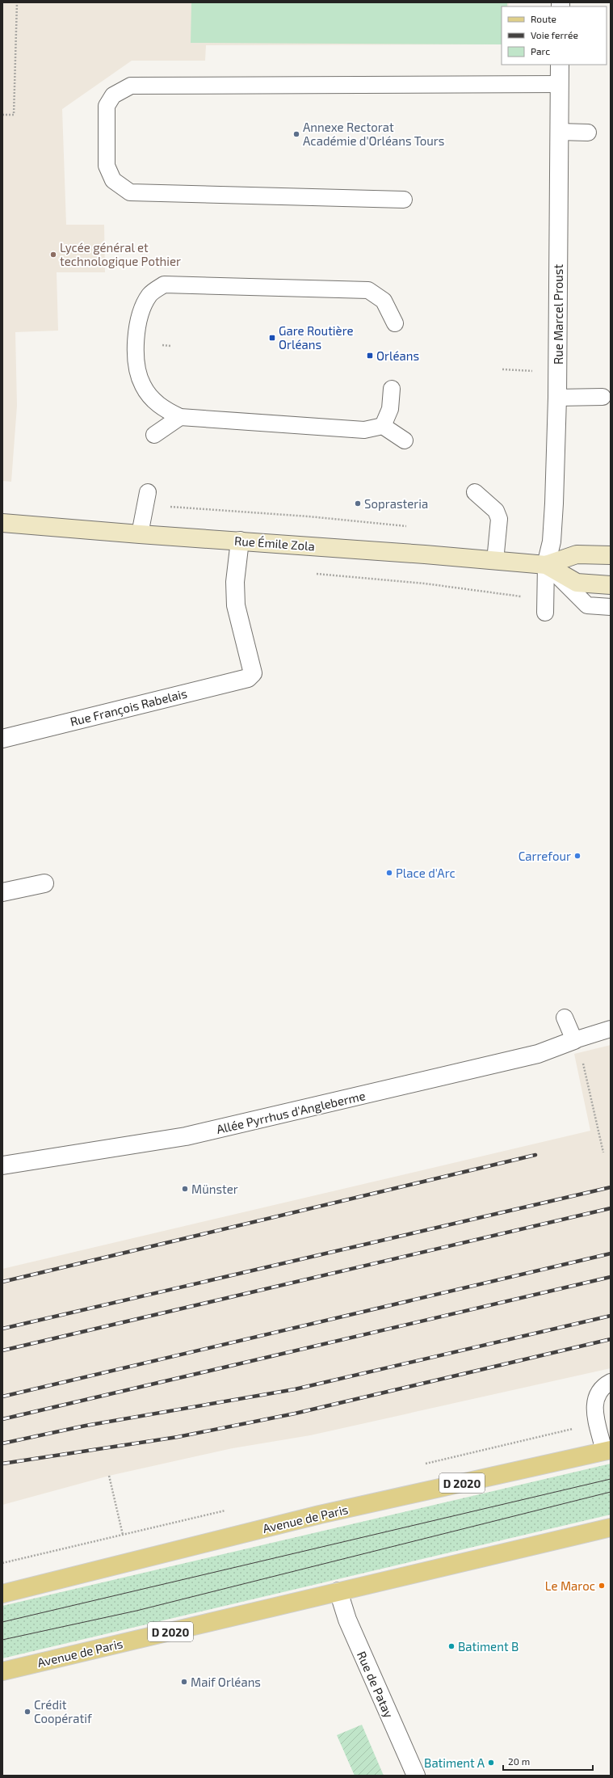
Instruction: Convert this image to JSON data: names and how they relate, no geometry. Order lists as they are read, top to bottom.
{
  "streets": {
    "main road": ["D 2020", "Avenue de Paris"],
    "street": [
      "Rue Marcel Proust",
      "Rue Émile Zola",
      "Rue François Rabelais",
      "Allée Pyrrhus d'Angleberme",
      "Rue de Patay"
    ]
  },
  "crossings": [
    ["Rue Marcel Proust", "Rue Émile Zola"],
    ["Rue Émile Zola", "Rue François Rabelais"],
    ["Avenue de Paris", "Rue de Patay"]
  ],
  "places": {
    "other": [
      "Annexe Rectorat Académie d'Orléans Tours",
      "Lycée général et technologique Pothier",
      "Soprasteria",
      "Carrefour",
      "Place d'Arc",
      "Münster",
      "Le Maroc",
      "Batiment B",
      "Maif Orléans",
      "Crédit Coopératif",
      "Batiment A"
    ],
    "transit": ["Gare Routière Orléans", "Orléans"]
  },
  "legend": ["Route", "Voie ferrée", "Parc"],
  "scale_bar": "20 m"
}
